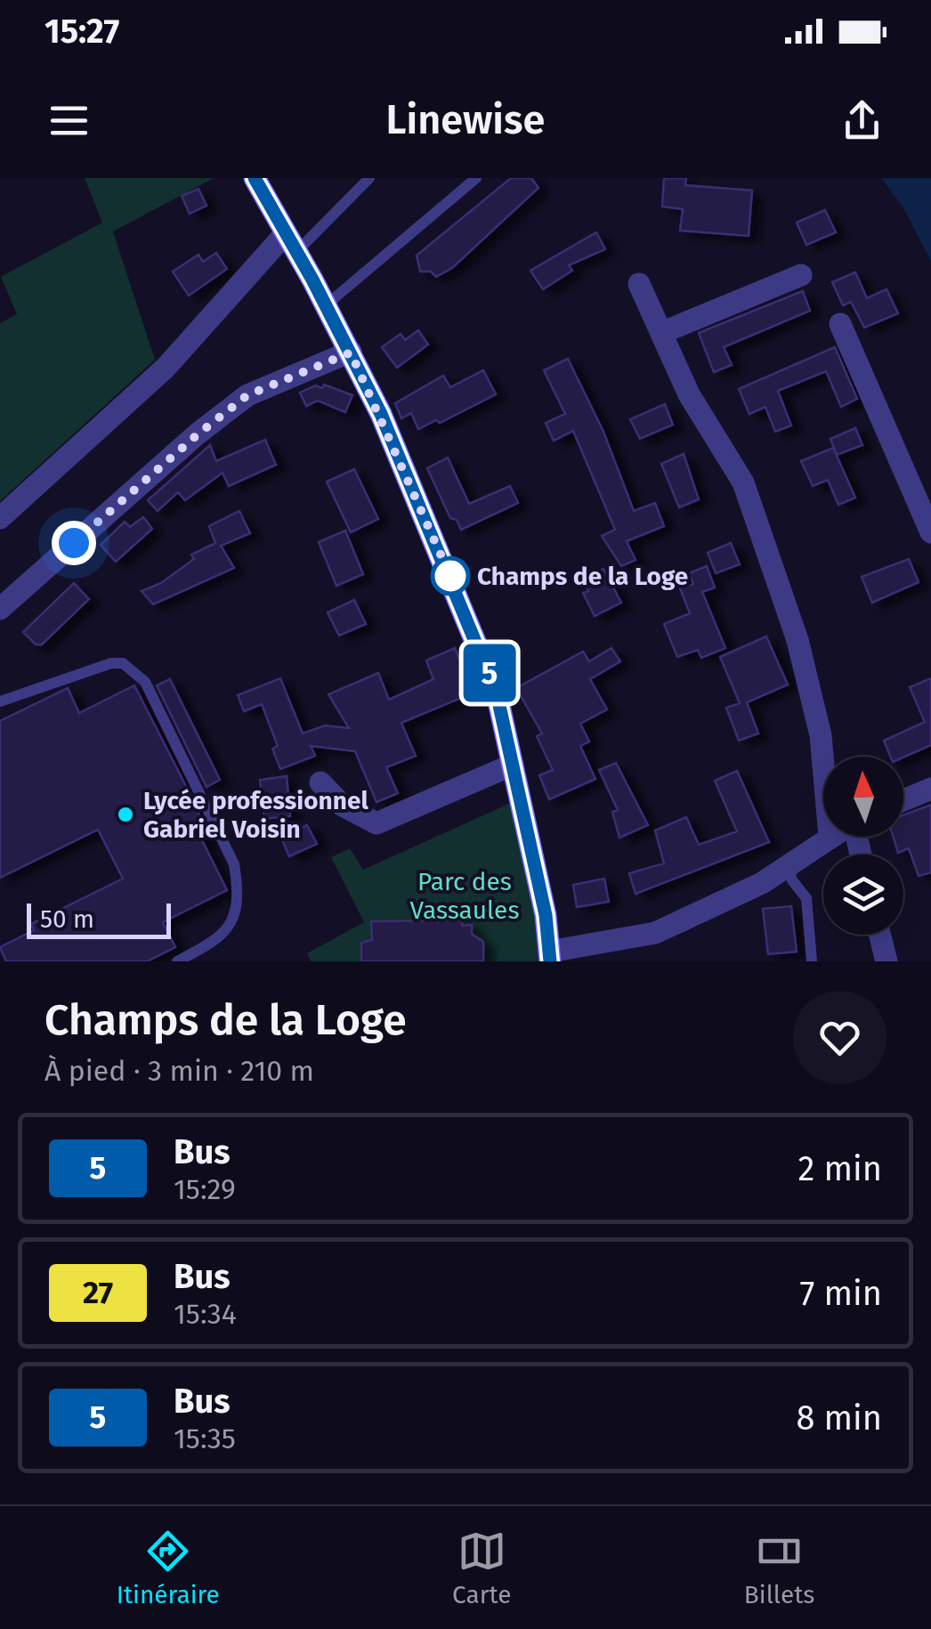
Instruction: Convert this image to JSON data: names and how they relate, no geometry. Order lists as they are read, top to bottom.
{
  "parks": ["Parc des Vassaules"],
  "places": ["Champs de la Loge", "Lycée professionnel Gabriel Voisin"],
  "lines": ["bus line 5"],
  "scale_bar": "50 m",
  "north": "top",
  "page": {
    "status": "15:27",
    "header": "Linewise",
    "on_map": "5",
    "scale": "50 m",
    "heading": ["Champs de la Loge", "À pied · 3 min · 210 m"],
    "list": [
      {
        "mark": "5",
        "name": "Bus",
        "note": "15:29",
        "value": "2 min"
      },
      {
        "mark": "27",
        "name": "Bus",
        "note": "15:34",
        "value": "7 min"
      },
      {
        "mark": "5",
        "name": "Bus",
        "note": "15:35",
        "value": "8 min"
      }
    ],
    "tabs": ["Itinéraire", "Carte", "Billets"]
  }
}
